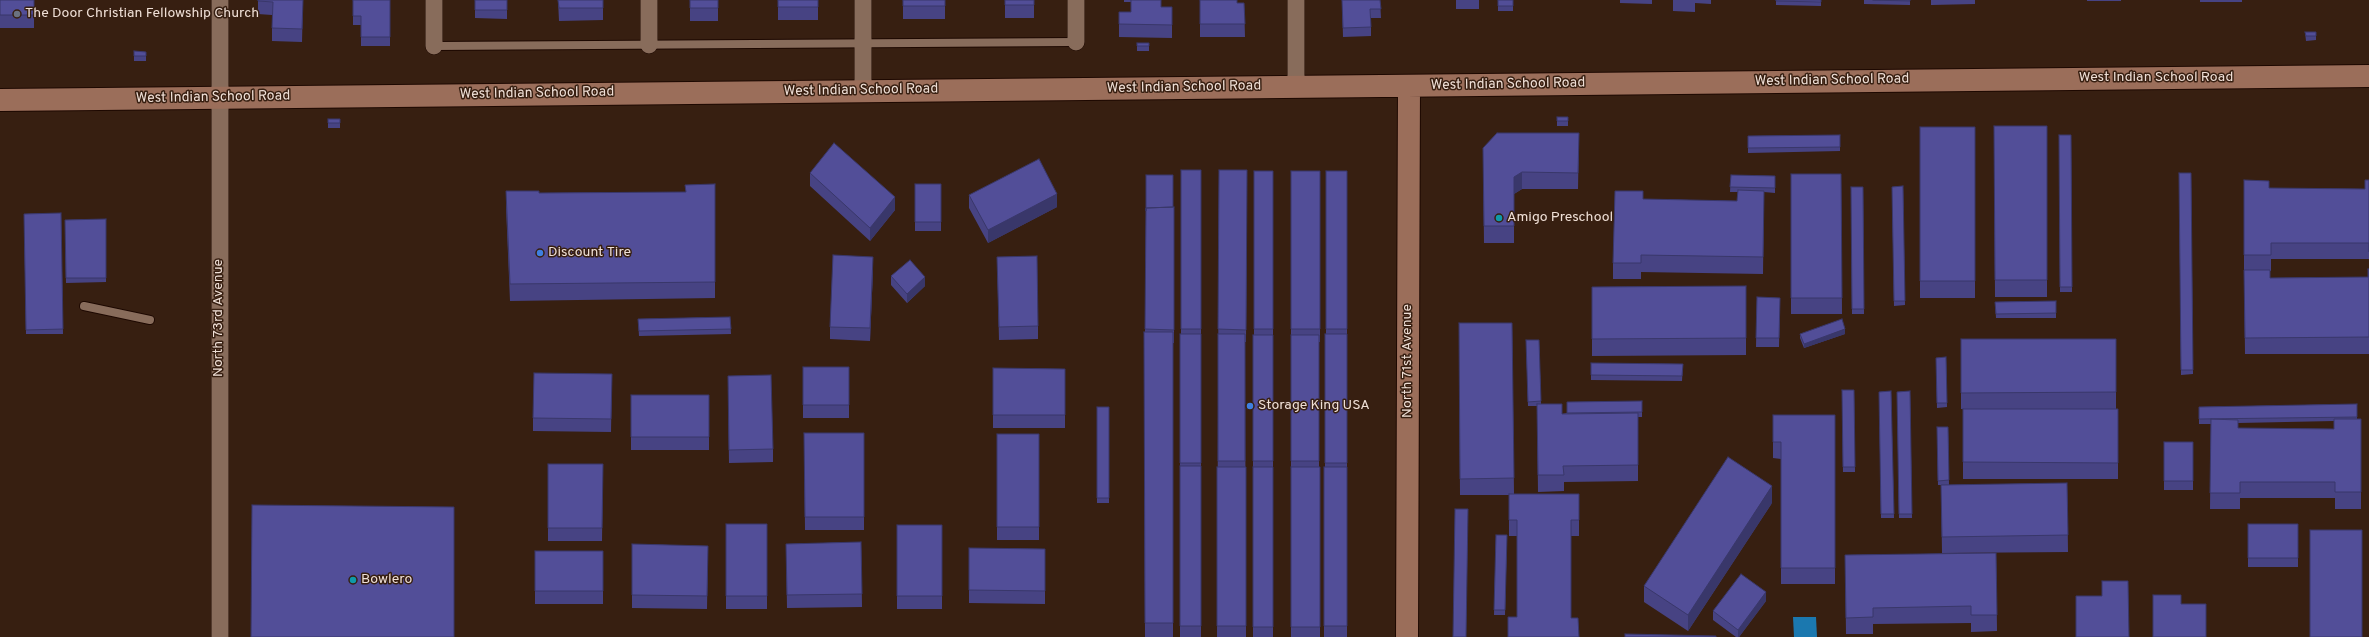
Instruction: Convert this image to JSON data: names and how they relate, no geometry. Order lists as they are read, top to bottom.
{
  "streets": {
    "main road": ["West Indian School Road", "North 71st Avenue"],
    "street": ["North 73rd Avenue"]
  },
  "crossings": [
    ["West Indian School Road", "North 73rd Avenue"],
    ["West Indian School Road", "North 71st Avenue"]
  ],
  "places": [
    "The Door Christian Fellowship Church",
    "Amigo Preschool",
    "Discount Tire",
    "Storage King USA",
    "Bowlero"
  ]
}
